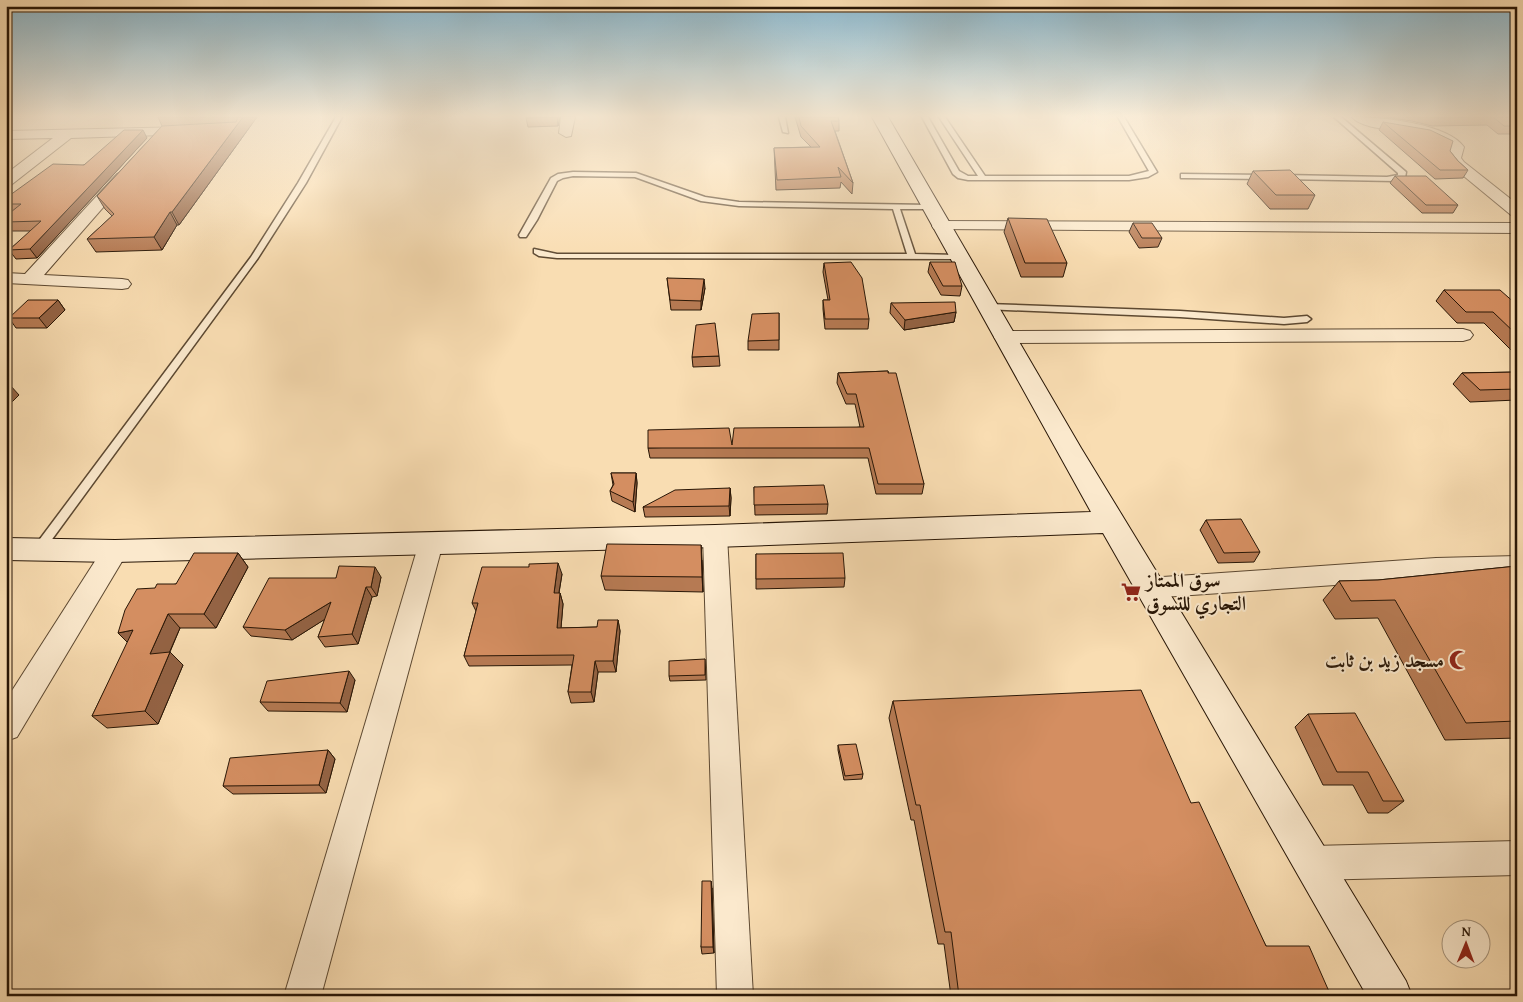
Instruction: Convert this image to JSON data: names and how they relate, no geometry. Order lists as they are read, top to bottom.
{
  "places": {
    "supermarket": ["سوق الممتاز التجاري للتسوق"],
    "mosque": ["مسجد زيد بن ثابت"]
  },
  "north": "top"
}
